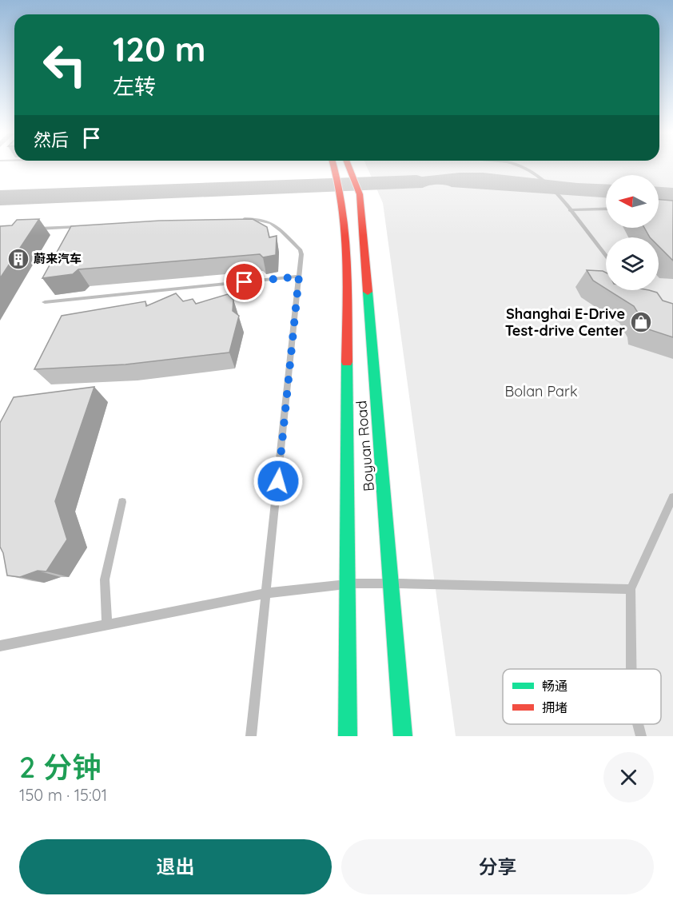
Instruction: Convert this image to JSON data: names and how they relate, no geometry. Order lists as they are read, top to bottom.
{
  "streets": {
    "main road": ["Boyuan Road"]
  },
  "parks": ["Bolan Park"],
  "places": {
    "building": ["蔚来汽车"],
    "shop": ["Shanghai E-Drive Test-drive Center"]
  },
  "legend": ["畅通", "拥堵"],
  "north": "left",
  "page": {
    "turn": ["120 m", "左转"],
    "then": "然后",
    "heading": ["2 分钟", "150 m · 15:01"],
    "buttons": ["退出", "分享"]
  }
}
